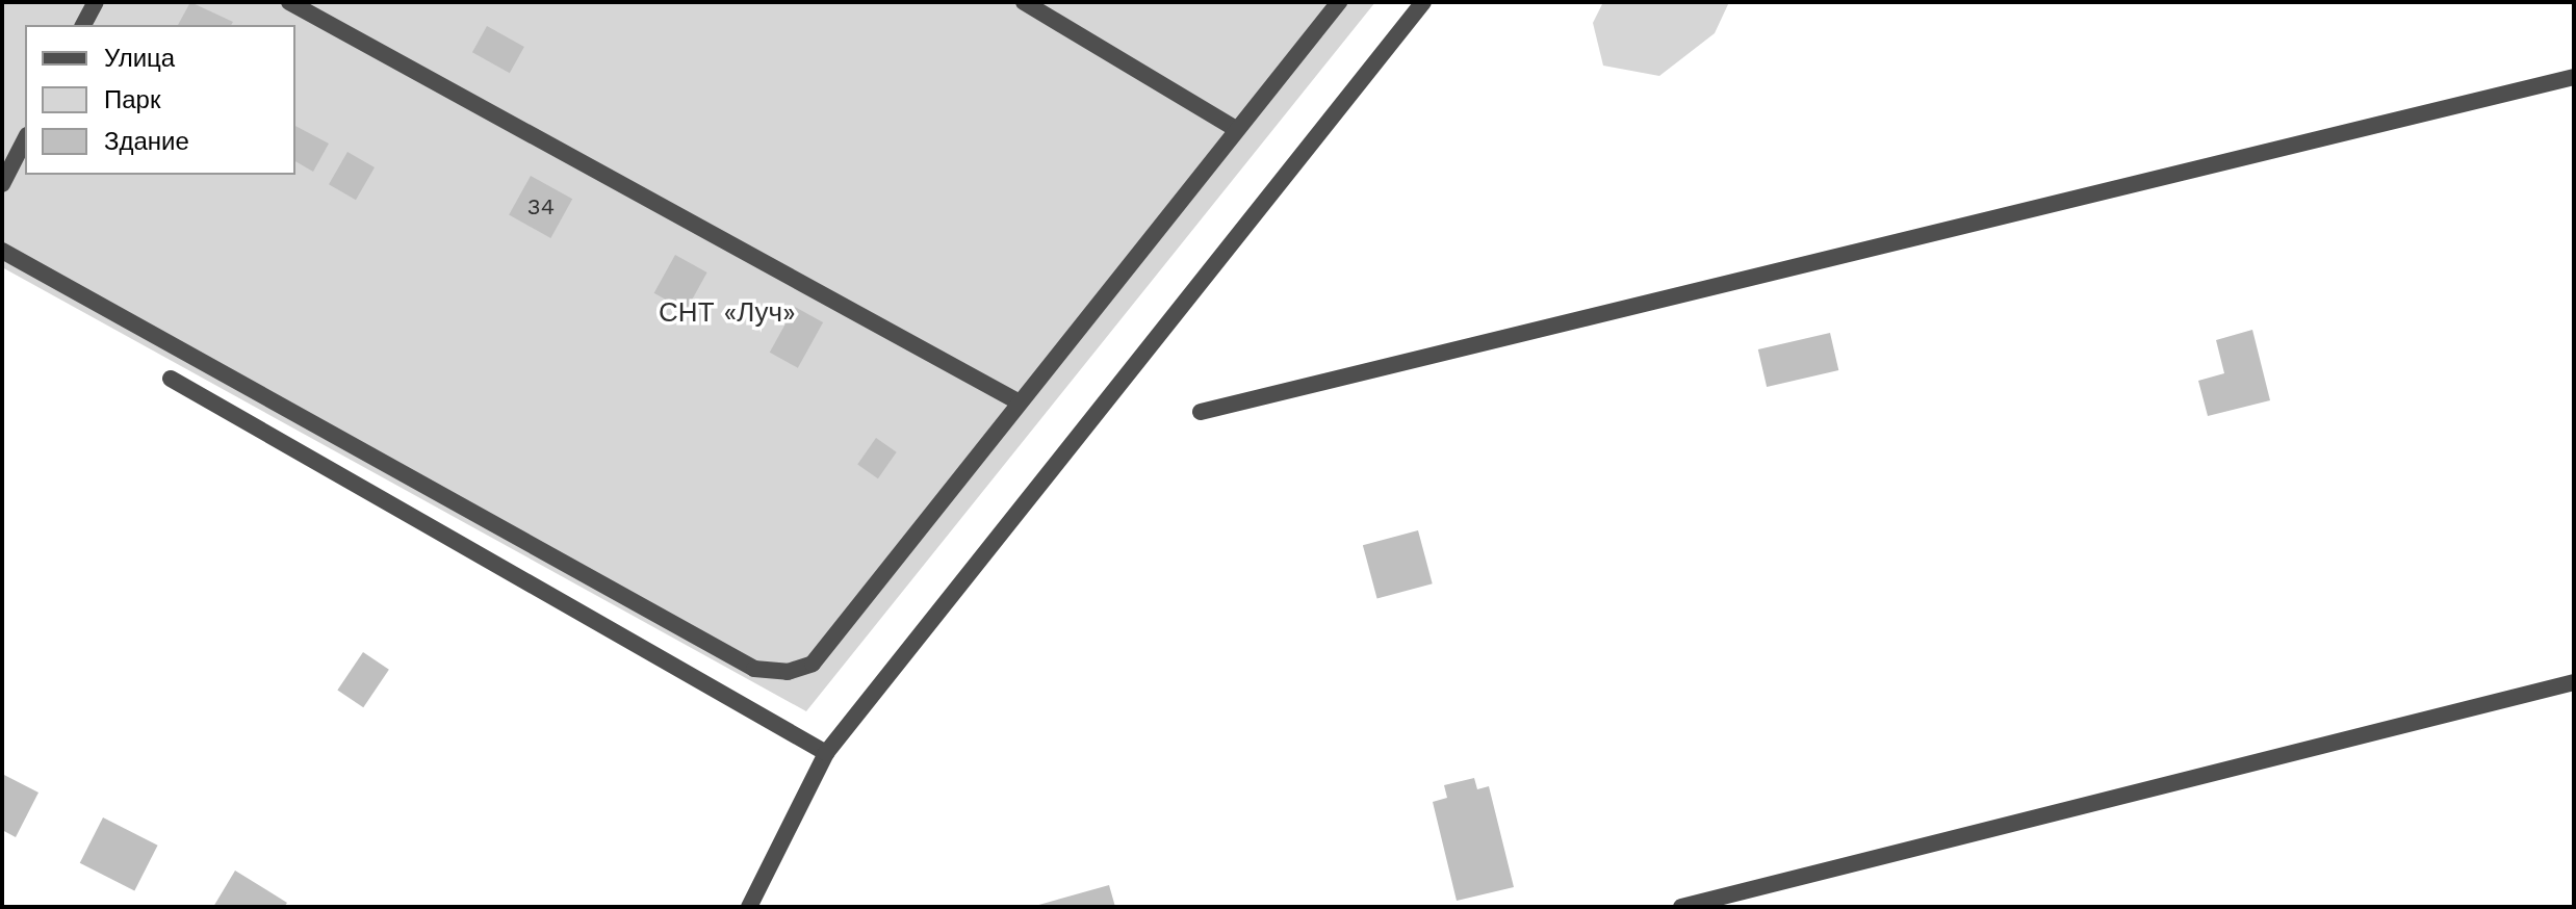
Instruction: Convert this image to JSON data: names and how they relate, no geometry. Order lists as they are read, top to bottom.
{
  "parks": ["СНТ «Луч»"],
  "house_numbers": ["34"],
  "legend": ["Улица", "Парк", "Здание"]
}
